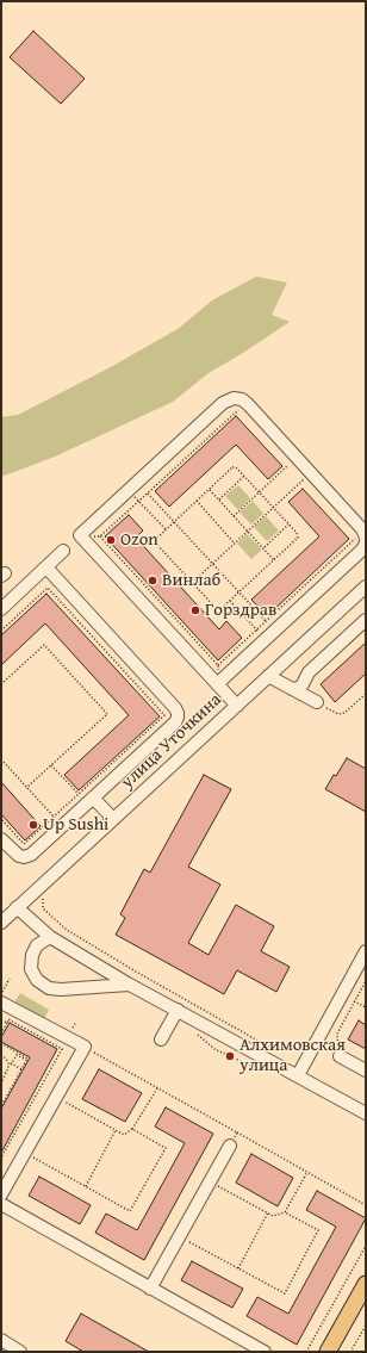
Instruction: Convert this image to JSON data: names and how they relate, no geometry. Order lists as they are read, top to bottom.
{
  "streets": {
    "street": ["улица Уточкина"]
  },
  "places": [
    "Ozon",
    "Винлаб",
    "Горздрав",
    "Up Sushi",
    "Алхимовская улица"
  ]
}
